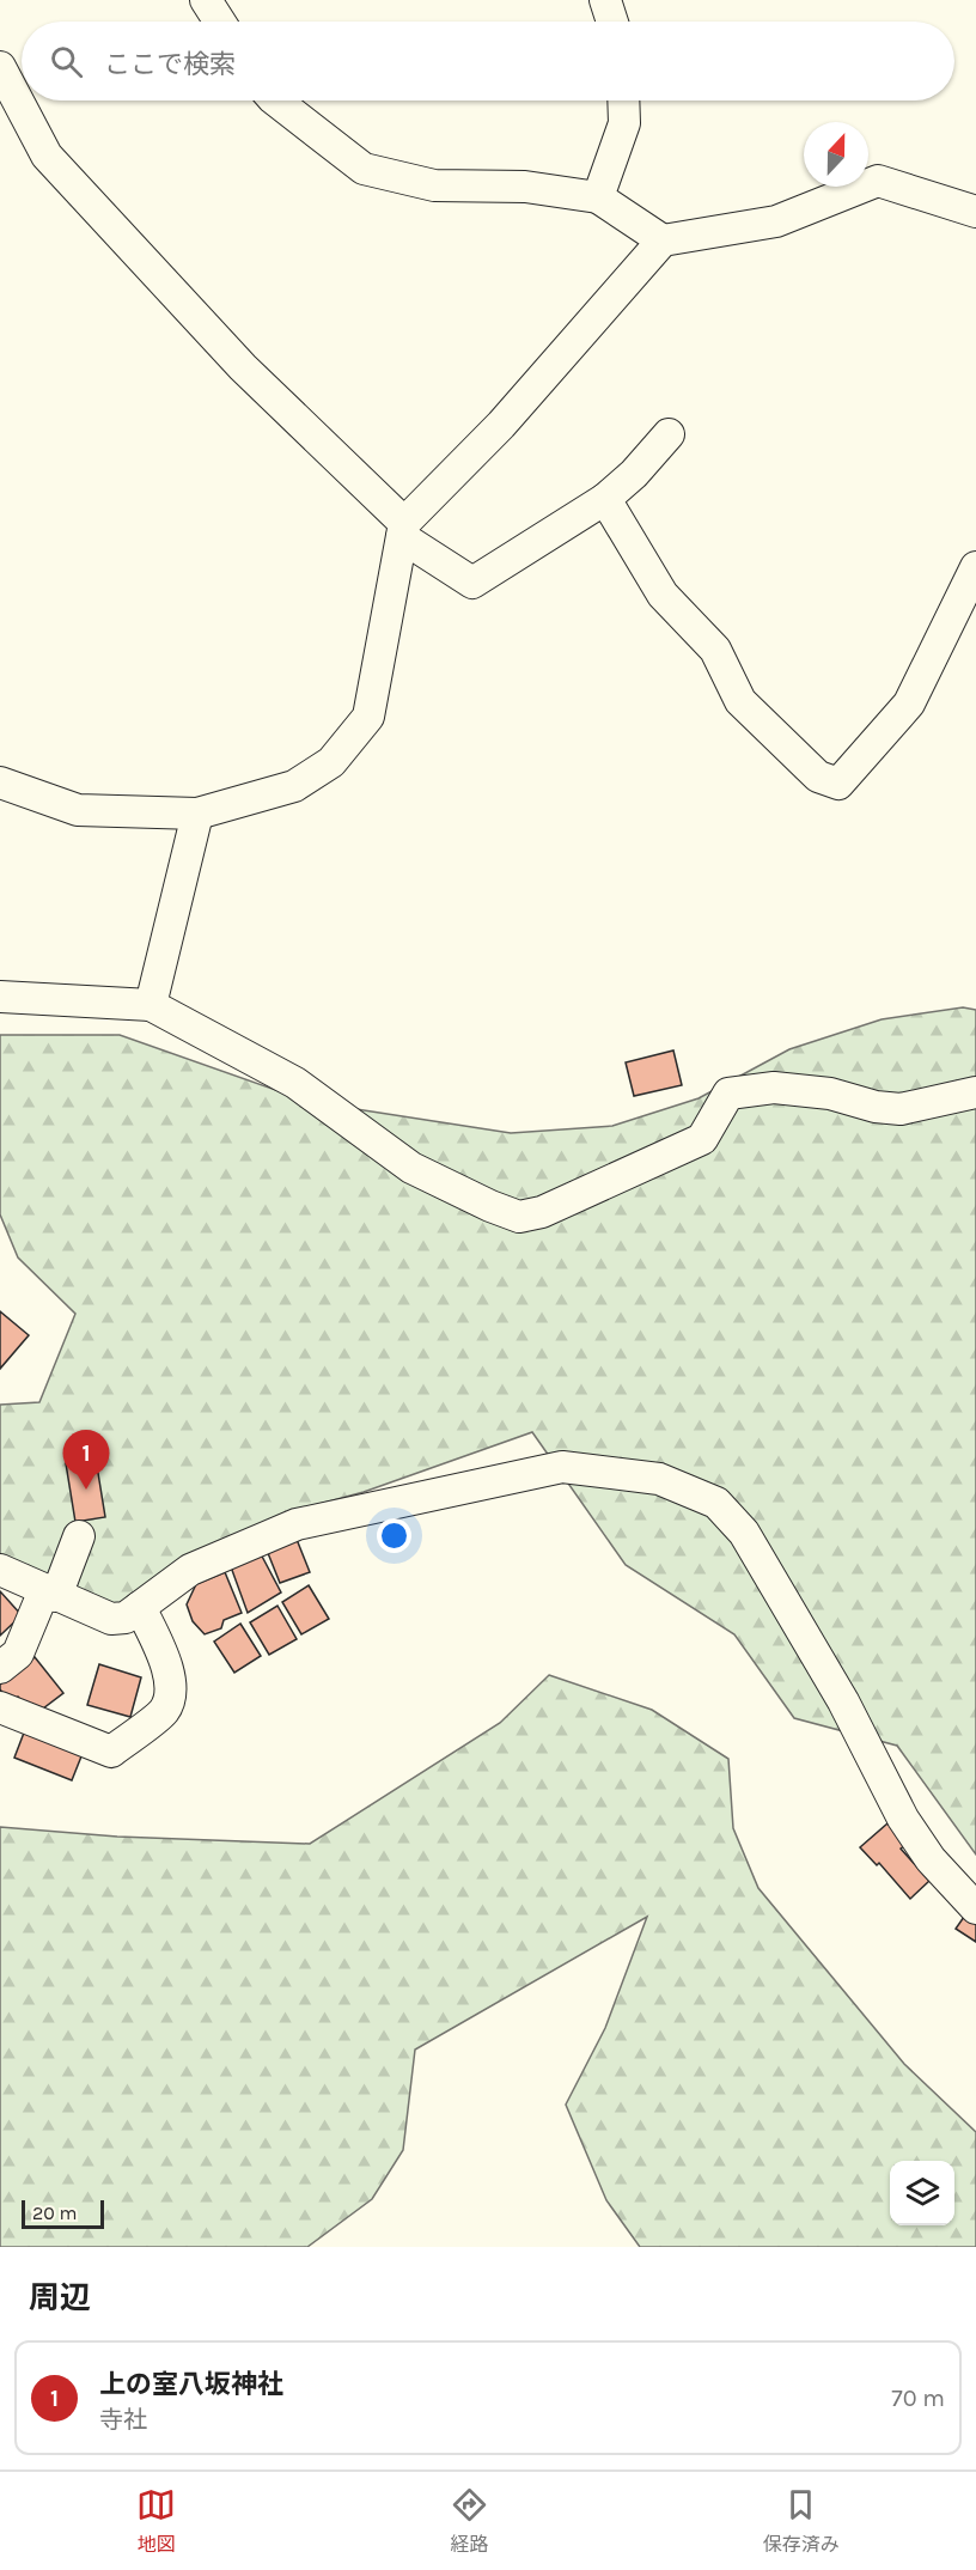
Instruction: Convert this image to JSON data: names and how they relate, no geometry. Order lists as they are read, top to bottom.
{
  "scale_bar": "20 m",
  "north": "top",
  "page": {
    "search": "ここで検索",
    "pins": "1",
    "scale": "20 m",
    "heading": "周辺",
    "list": [
      {
        "mark": "1",
        "name": "上の室八坂神社",
        "note": "寺社",
        "value": "70 m"
      }
    ],
    "nav": ["地図", "経路", "保存済み"]
  }
}
